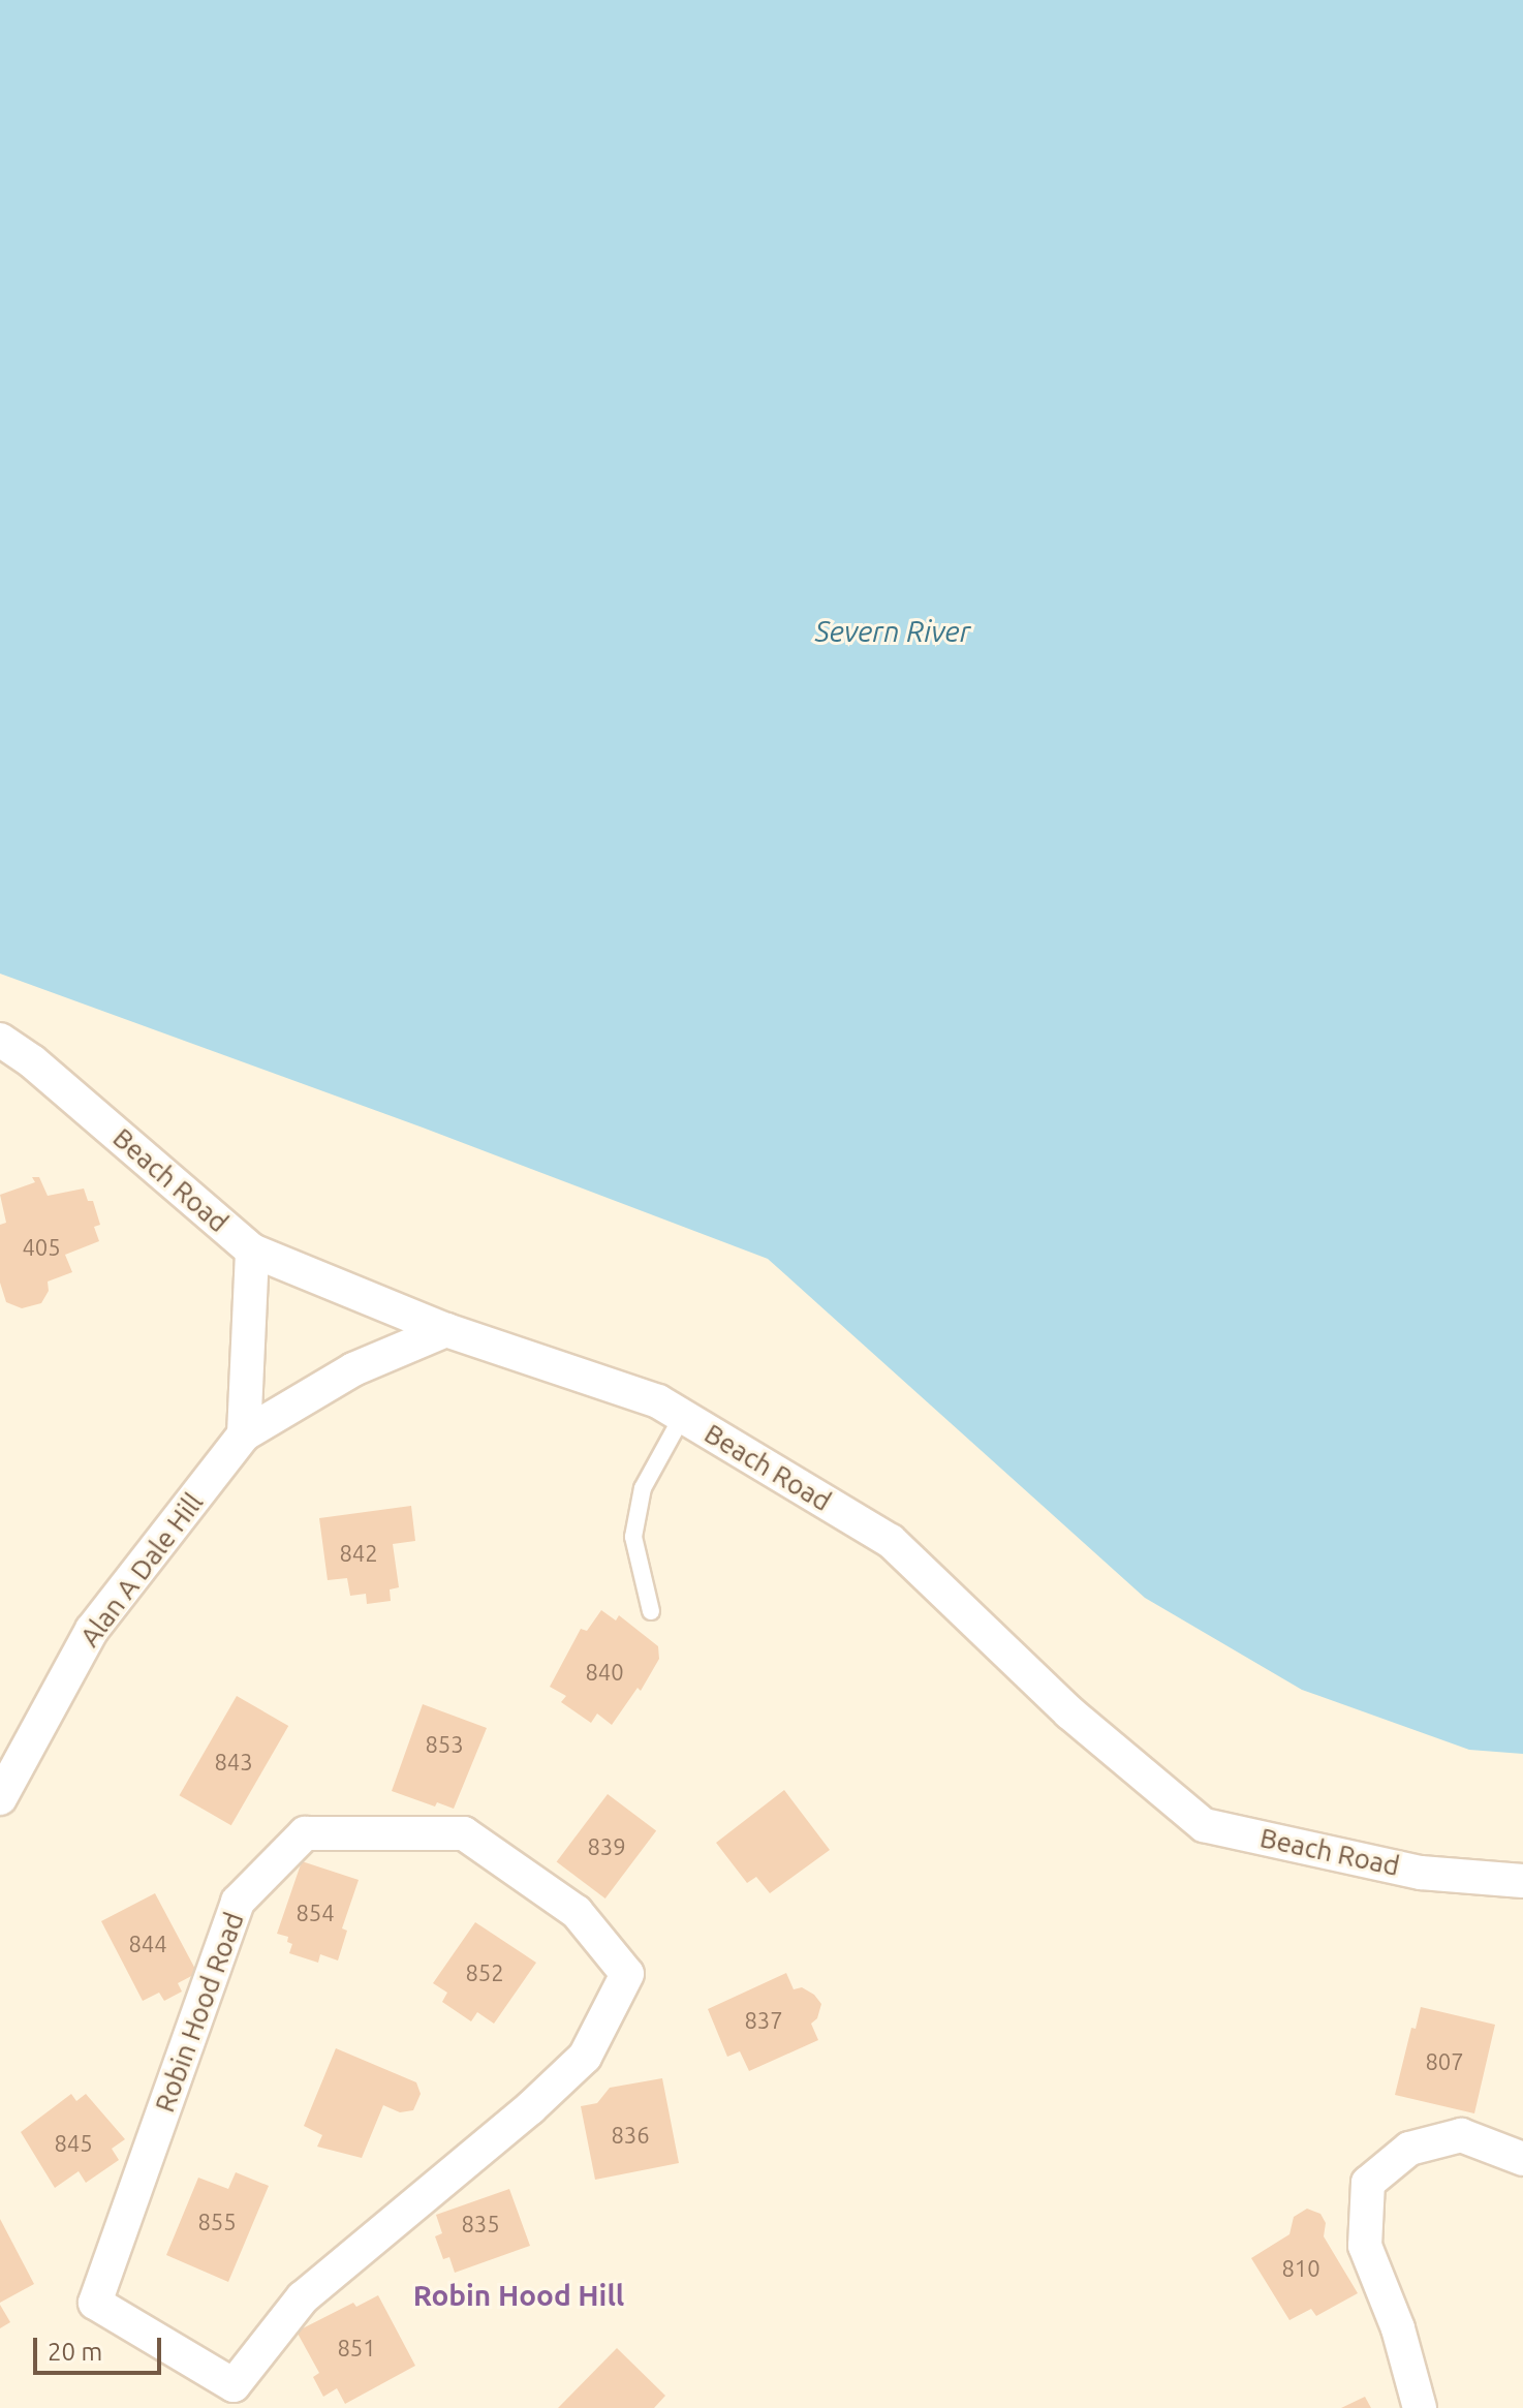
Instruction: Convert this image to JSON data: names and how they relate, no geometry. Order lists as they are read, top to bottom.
{
  "streets": {
    "street": ["Beach Road", "Alan A Dale Hill", "Robin Hood Road"]
  },
  "crossings": [
    ["Beach Road", "Alan A Dale Hill"]
  ],
  "districts": ["Robin Hood Hill"],
  "water": ["Severn River"],
  "house_numbers": [
    "405",
    "842",
    "840",
    "853",
    "843",
    "839",
    "854",
    "844",
    "852",
    "837",
    "807",
    "836",
    "845",
    "855",
    "835",
    "810",
    "851"
  ],
  "scale_bar": "20 m"
}
